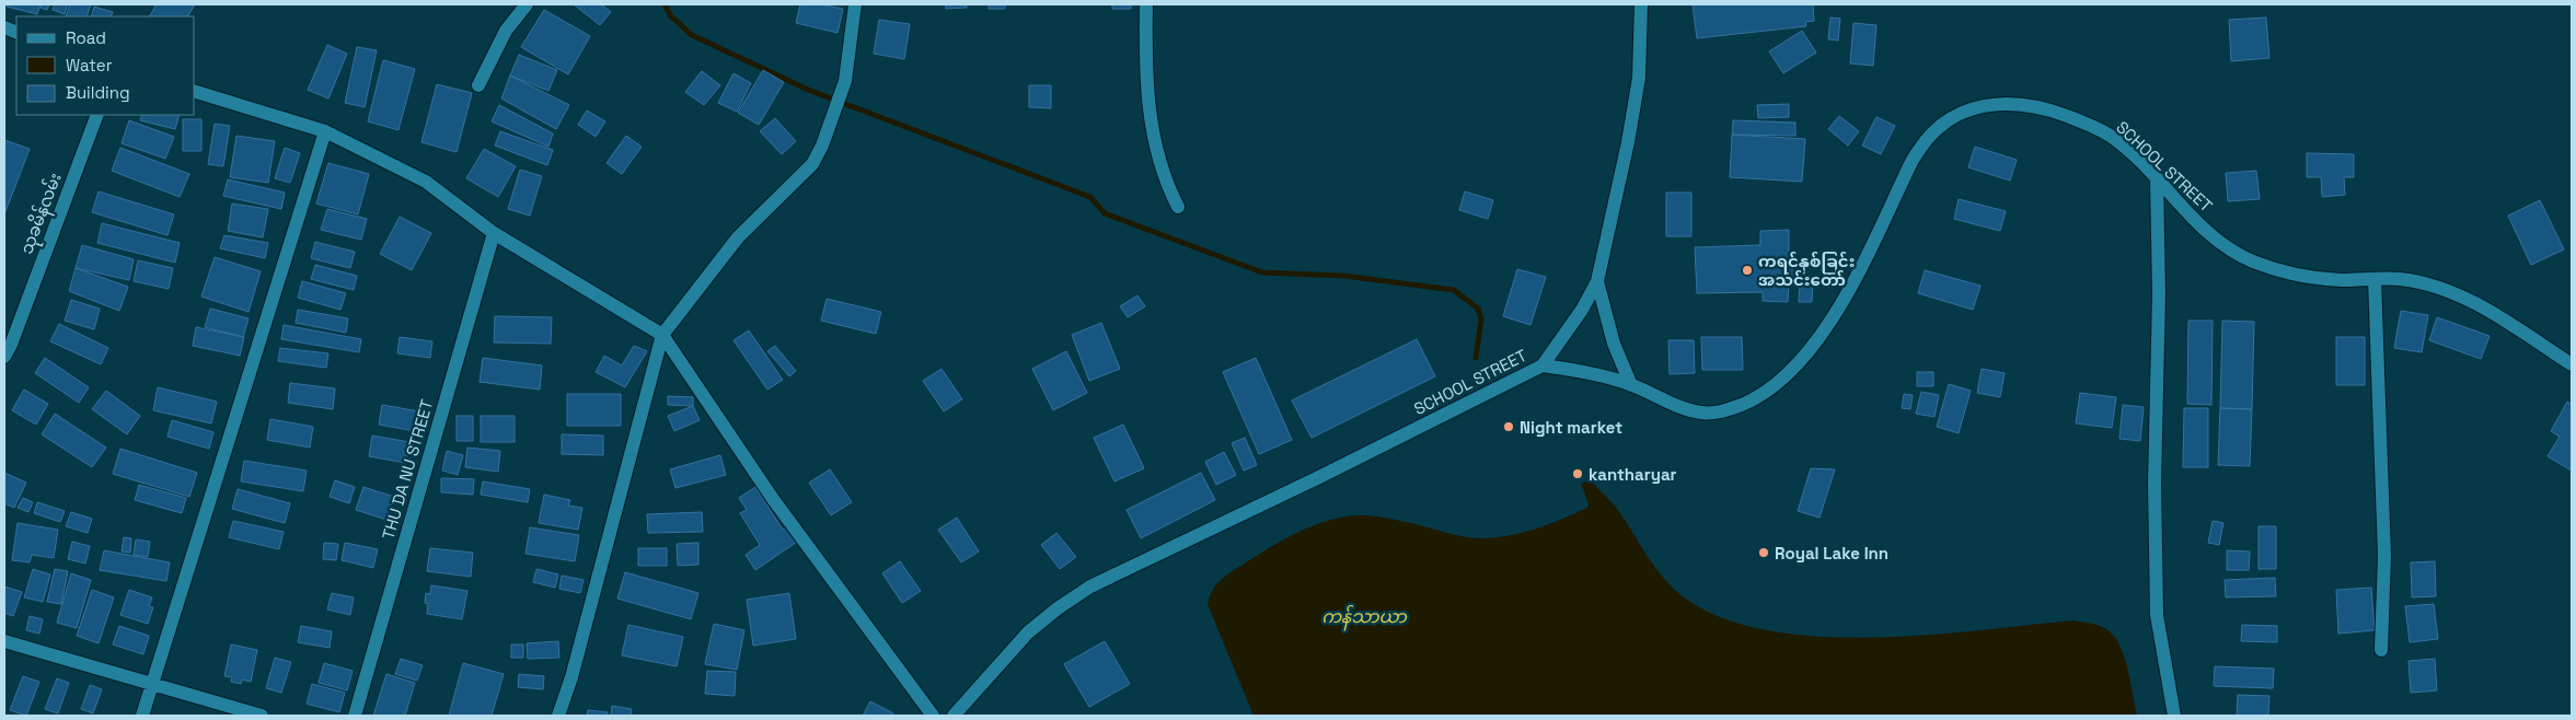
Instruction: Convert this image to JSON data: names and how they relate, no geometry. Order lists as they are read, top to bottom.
{
  "streets": {
    "street": ["SCHOOL STREET", "သုခမိန်လမ်း", "THU DA NU STREET"]
  },
  "water": ["ကန်သာယာ"],
  "places": [
    "ကရင်နှစ်ခြင်း အသင်းတော်",
    "Night market",
    "kantharyar",
    "Royal Lake Inn"
  ],
  "legend": ["Road", "Water", "Building"]
}
